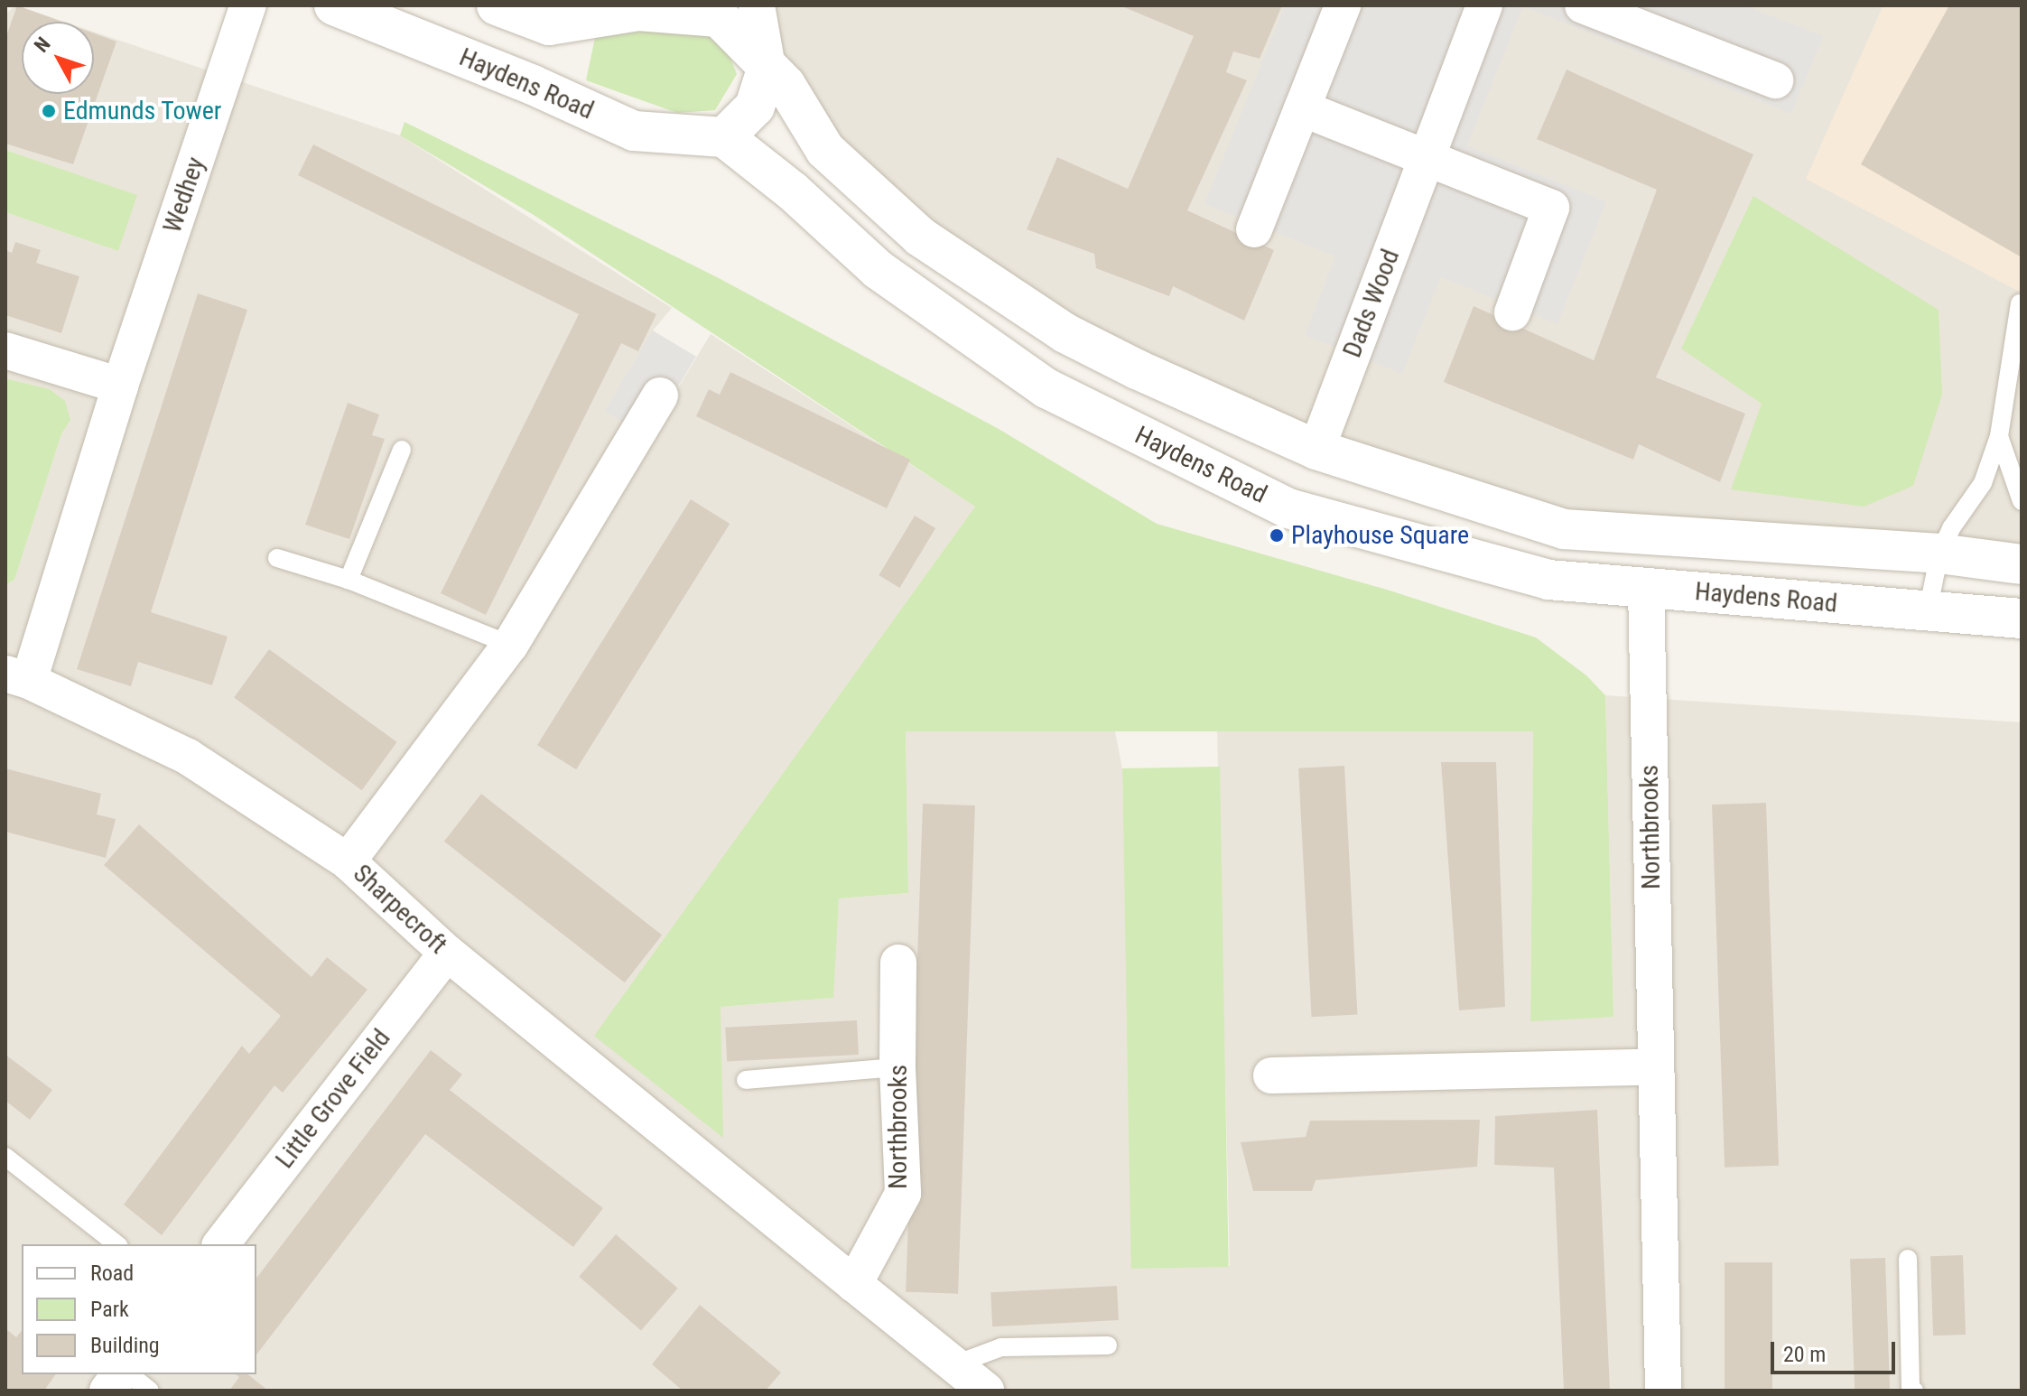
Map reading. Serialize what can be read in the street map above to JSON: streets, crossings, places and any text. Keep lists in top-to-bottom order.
{
  "streets": {
    "street": [
      "Haydens Road",
      "Wedhey",
      "Dads Wood",
      "Northbrooks",
      "Sharpecroft",
      "Little Grove Field"
    ]
  },
  "crossings": [
    ["Haydens Road", "Dads Wood"],
    ["Haydens Road", "Northbrooks"],
    ["Northbrooks", "Sharpecroft"],
    ["Sharpecroft", "Little Grove Field"]
  ],
  "places": ["Edmunds Tower", "Playhouse Square"],
  "legend": ["Road", "Park", "Building"],
  "scale_bar": "20 m",
  "north": "top left"
}
